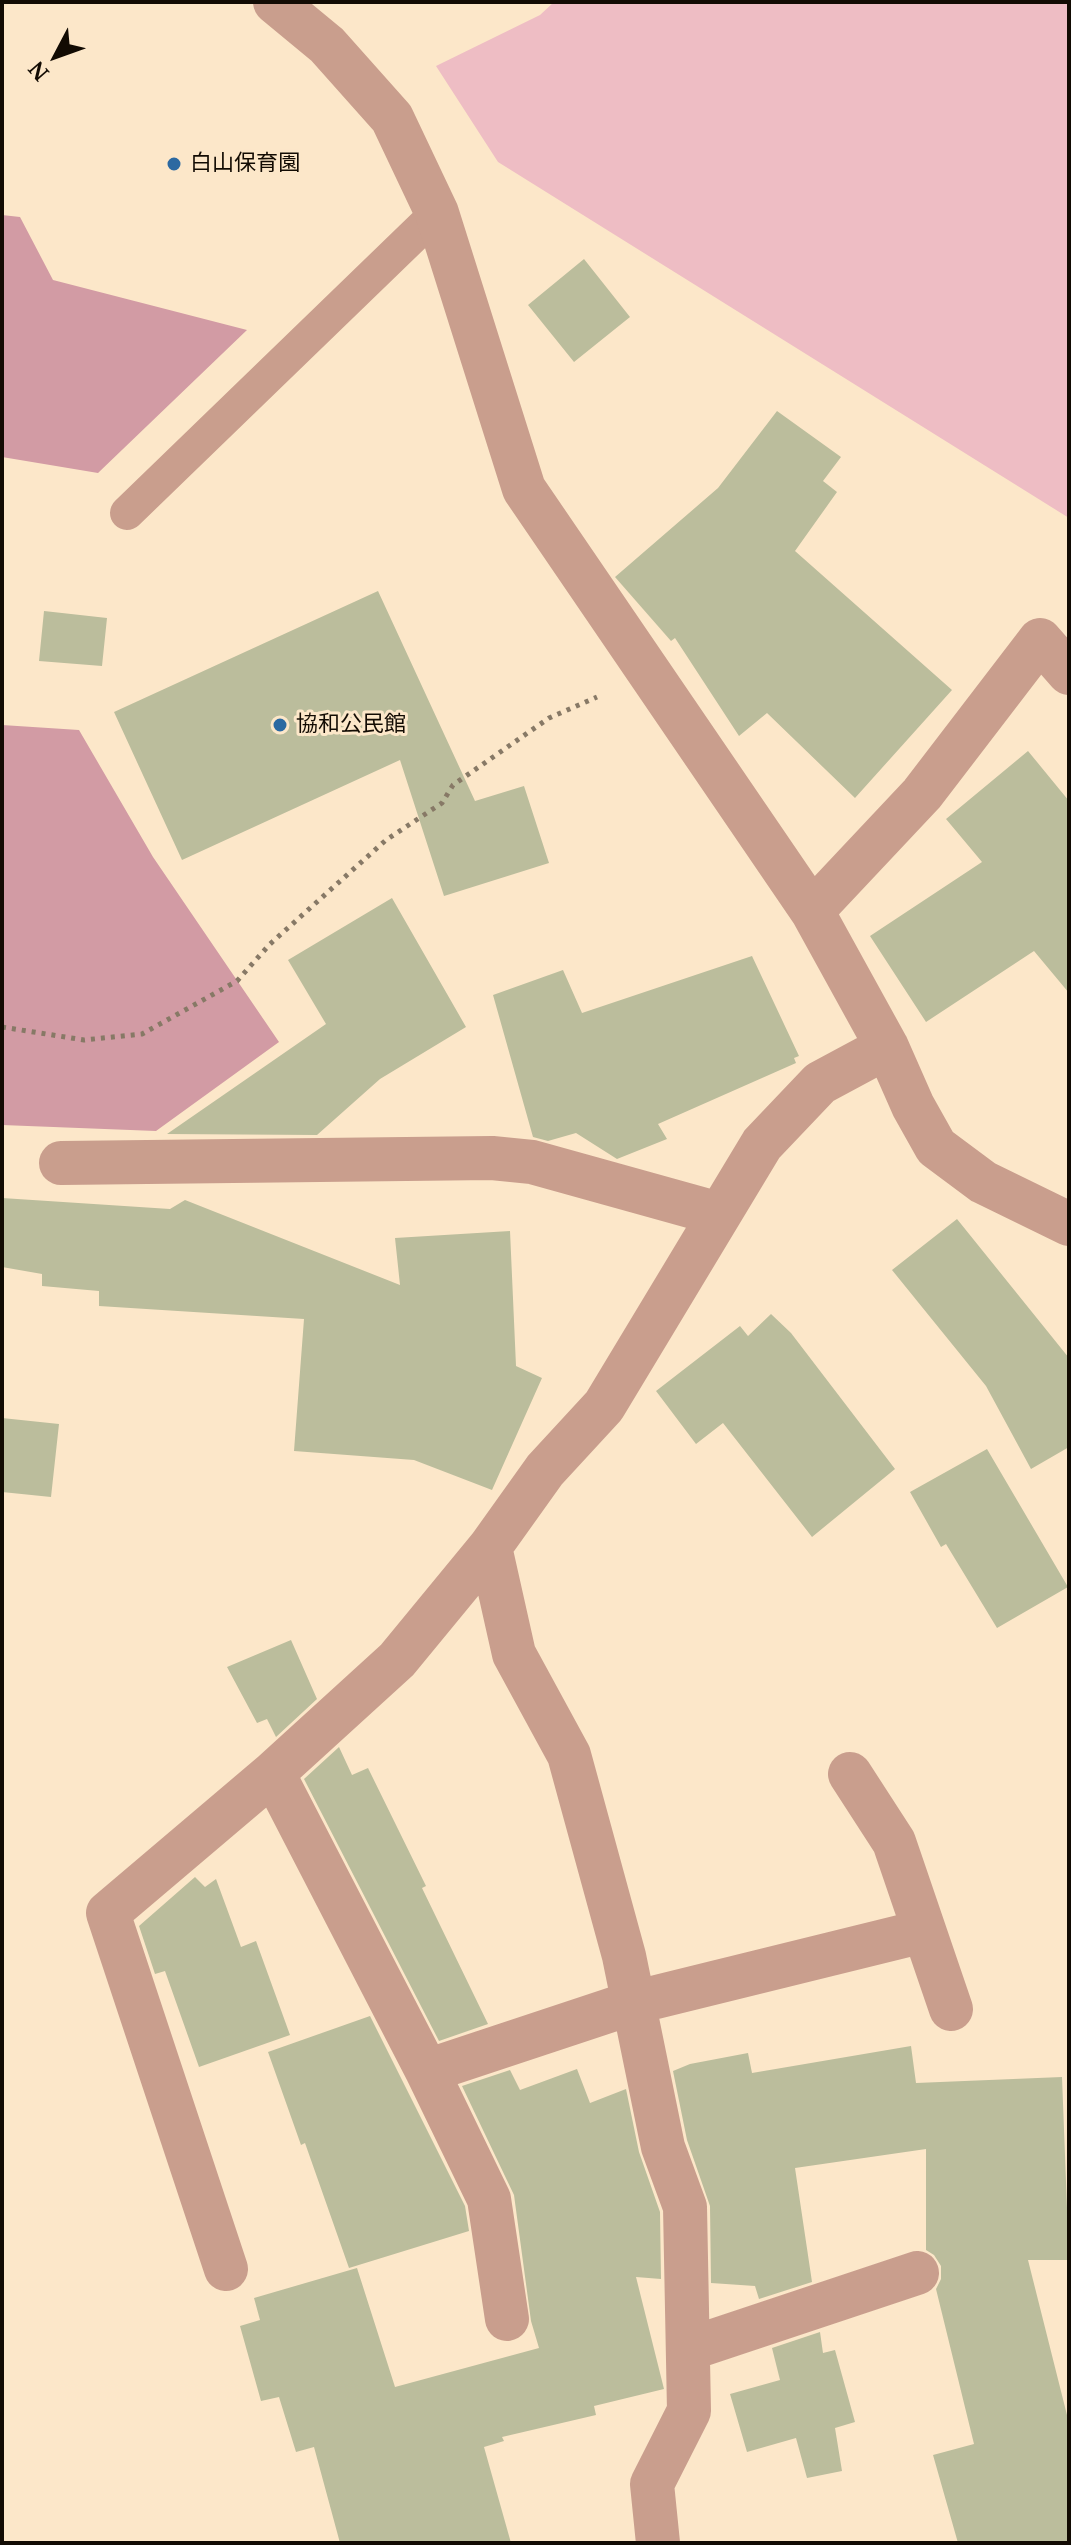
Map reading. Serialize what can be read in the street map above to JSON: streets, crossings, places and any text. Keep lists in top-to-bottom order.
{
  "places": ["白山保育園", "協和公民館"],
  "north": "bottom left"
}
